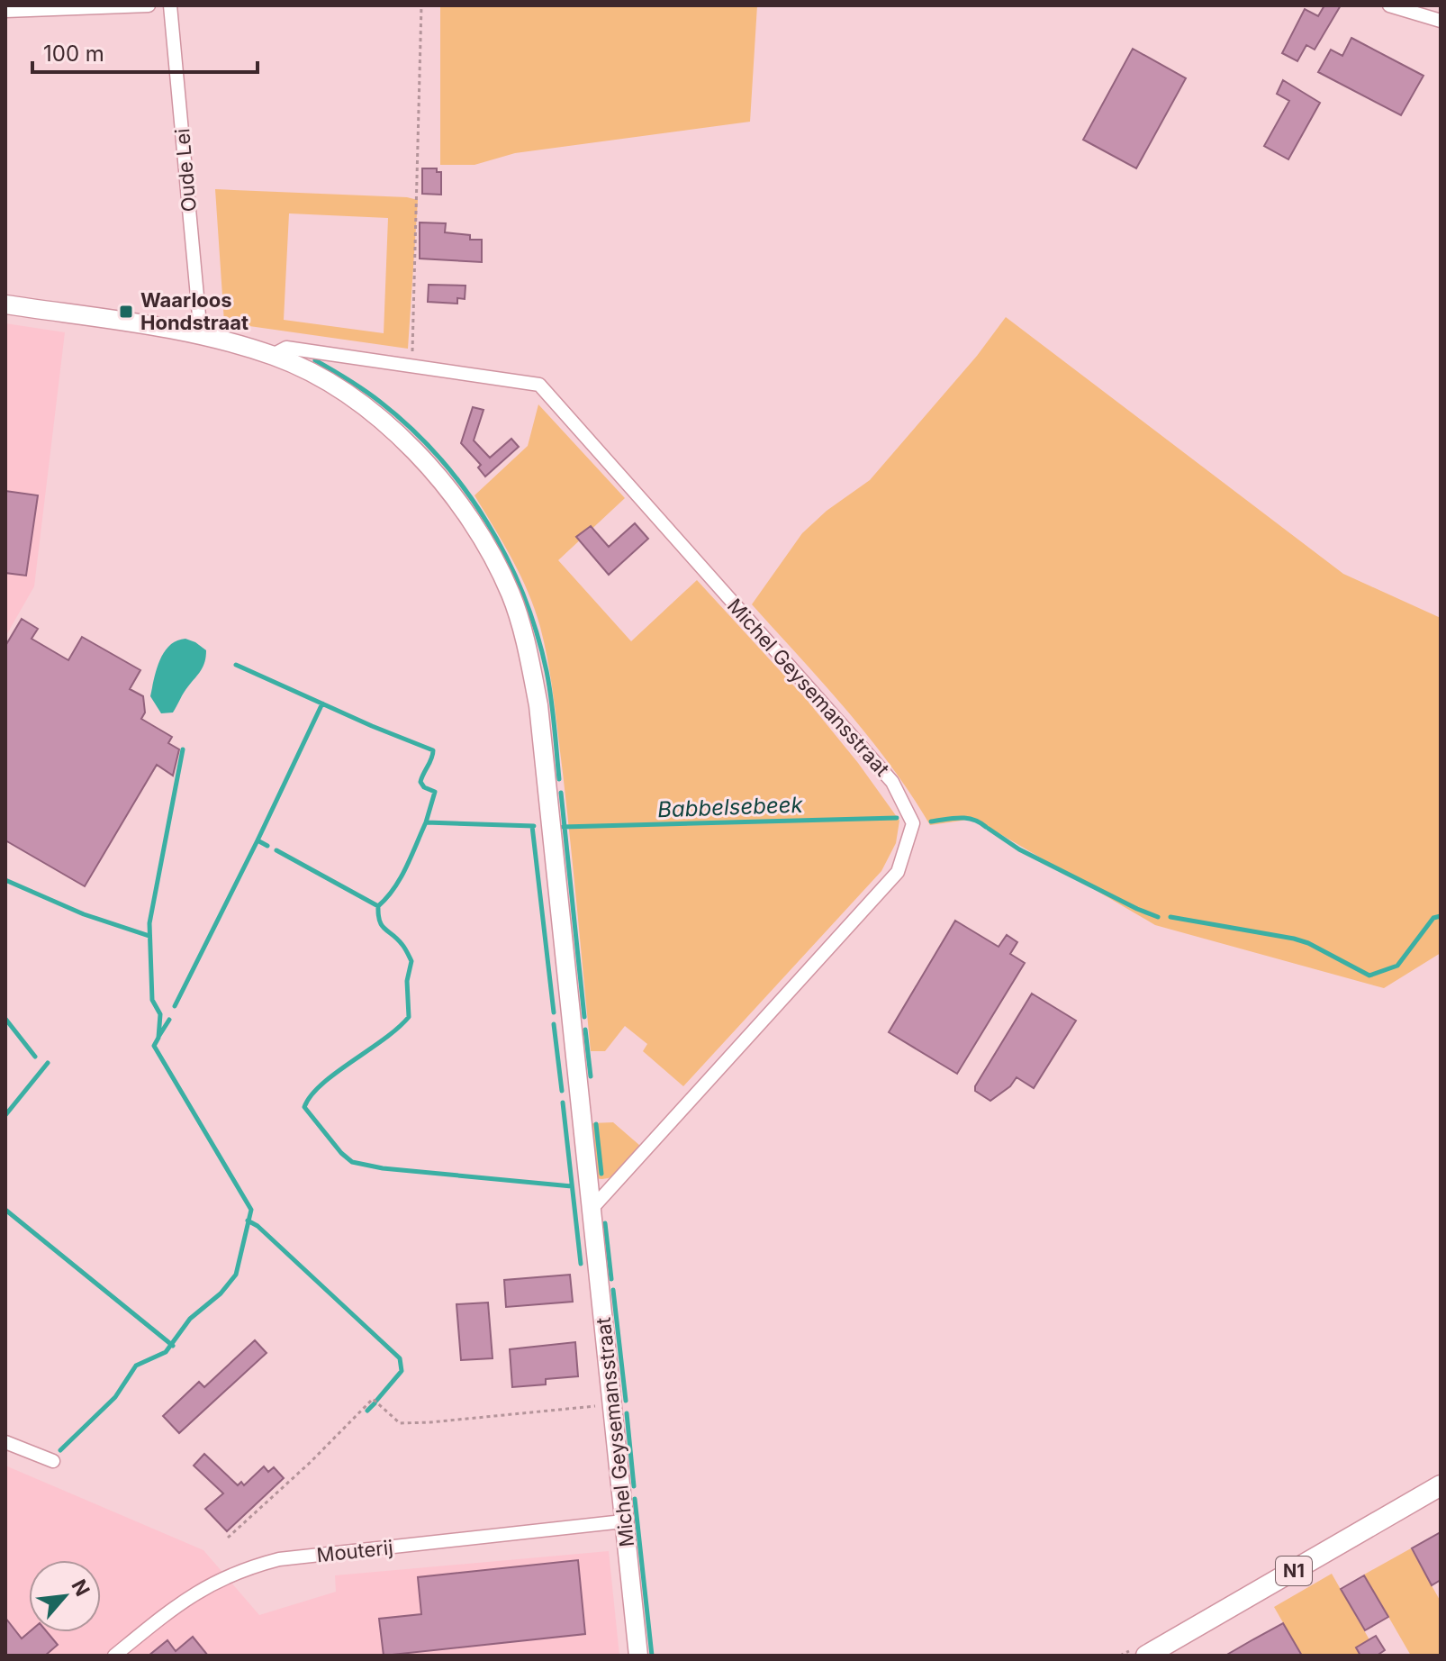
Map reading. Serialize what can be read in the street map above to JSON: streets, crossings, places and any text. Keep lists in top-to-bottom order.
{
  "streets": {
    "main road": ["N1"],
    "street": ["Oude Lei", "Michel Geysemansstraat", "Mouterij"]
  },
  "crossings": [
    ["Oude Lei", "Michel Geysemansstraat"],
    ["Michel Geysemansstraat", "Mouterij"]
  ],
  "water": ["Babbelsebeek"],
  "places": {
    "transit": ["Waarloos Hondstraat"]
  },
  "scale_bar": "100 m",
  "north": "top right"
}
